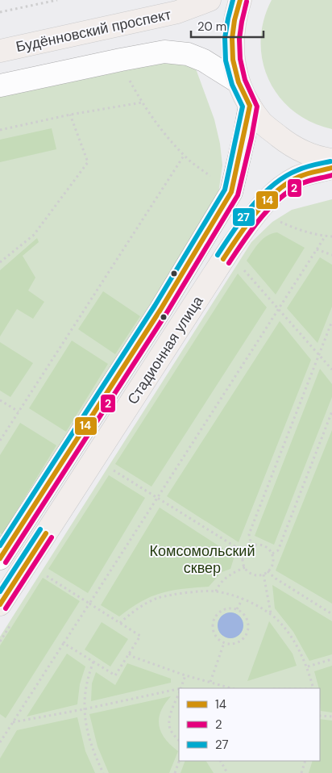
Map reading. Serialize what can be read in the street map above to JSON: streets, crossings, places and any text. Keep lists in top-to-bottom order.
{
  "streets": {
    "main road": ["Будённовский проспект", "Стадионная улица"]
  },
  "parks": ["Комсомольский сквер"],
  "lines": ["transit line 14", "transit line 27", "transit line 2"],
  "legend": ["14", "2", "27"],
  "scale_bar": "20 m"
}
